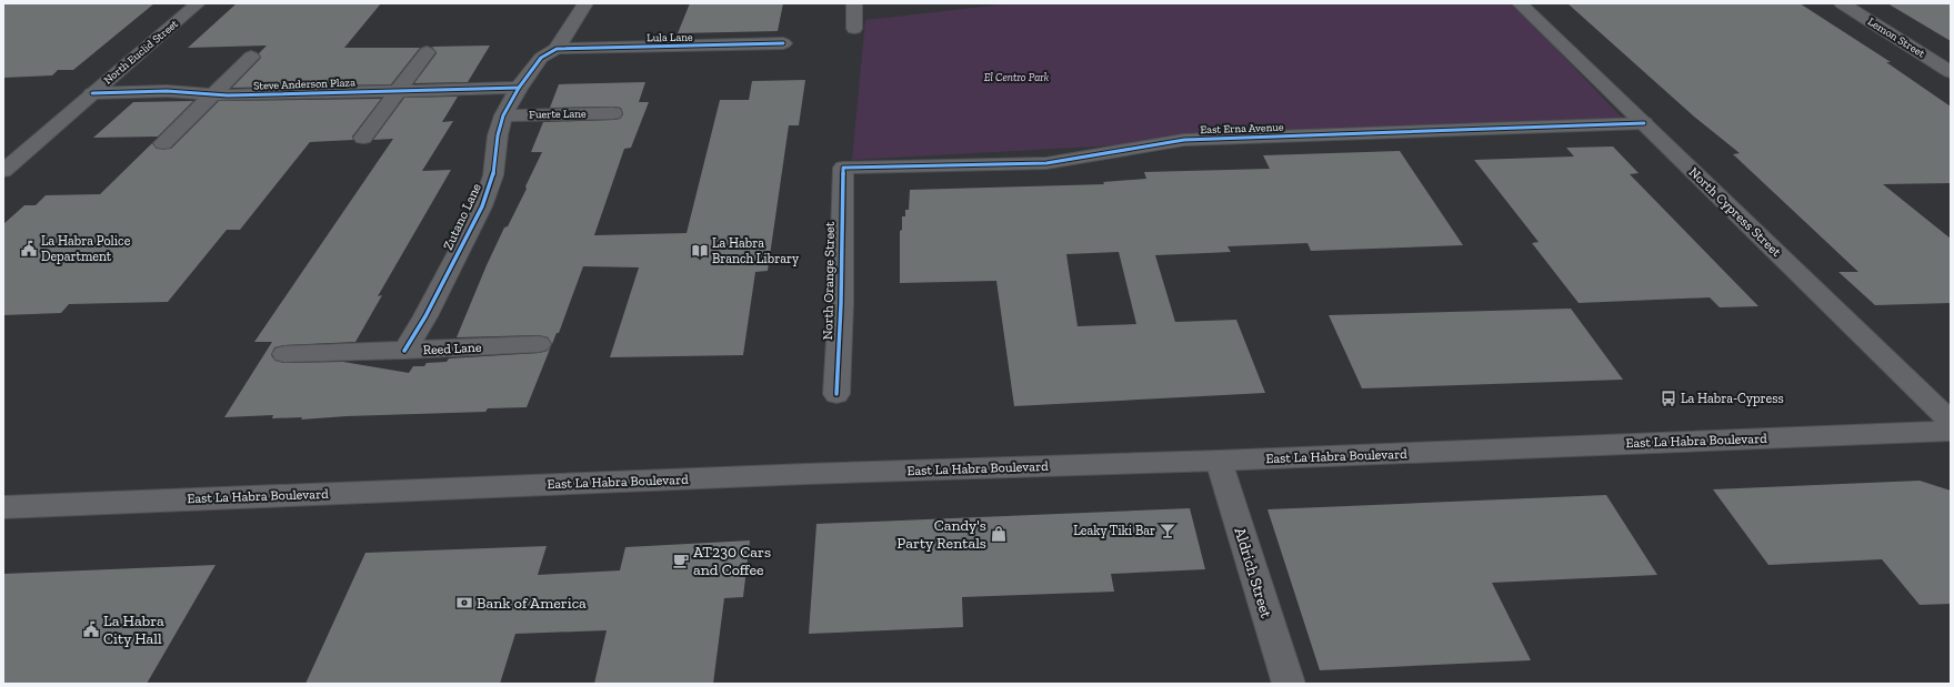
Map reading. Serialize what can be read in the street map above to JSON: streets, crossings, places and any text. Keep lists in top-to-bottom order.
{
  "streets": {
    "street": [
      "Lula Lane",
      "Lemon Street",
      "North Euclid Street",
      "Steve Anderson Plaza",
      "Fuerte Lane",
      "East Erna Avenue",
      "North Cypress Street",
      "Zutano Lane",
      "North Orange Street",
      "Reed Lane",
      "East La Habra Boulevard",
      "Aldrich Street"
    ]
  },
  "crossings": [
    ["Lula Lane", "Zutano Lane"],
    ["North Euclid Street", "Steve Anderson Plaza"],
    ["Steve Anderson Plaza", "Zutano Lane"],
    ["Fuerte Lane", "Zutano Lane"],
    ["East Erna Avenue", "North Cypress Street"],
    ["East Erna Avenue", "North Orange Street"],
    ["Zutano Lane", "Reed Lane"],
    ["East La Habra Boulevard", "Aldrich Street"]
  ],
  "parks": ["El Centro Park"],
  "places": {
    "public building": ["La Habra Police Department", "La Habra City Hall"],
    "library": ["La Habra Branch Library"],
    "bus stop": ["La Habra-Cypress"],
    "bar": ["Leaky Tiki Bar"],
    "shop": ["Candy's Party Rentals"],
    "cafe": ["AT230 Cars and Coffee"],
    "bank": ["Bank of America"]
  }
}
